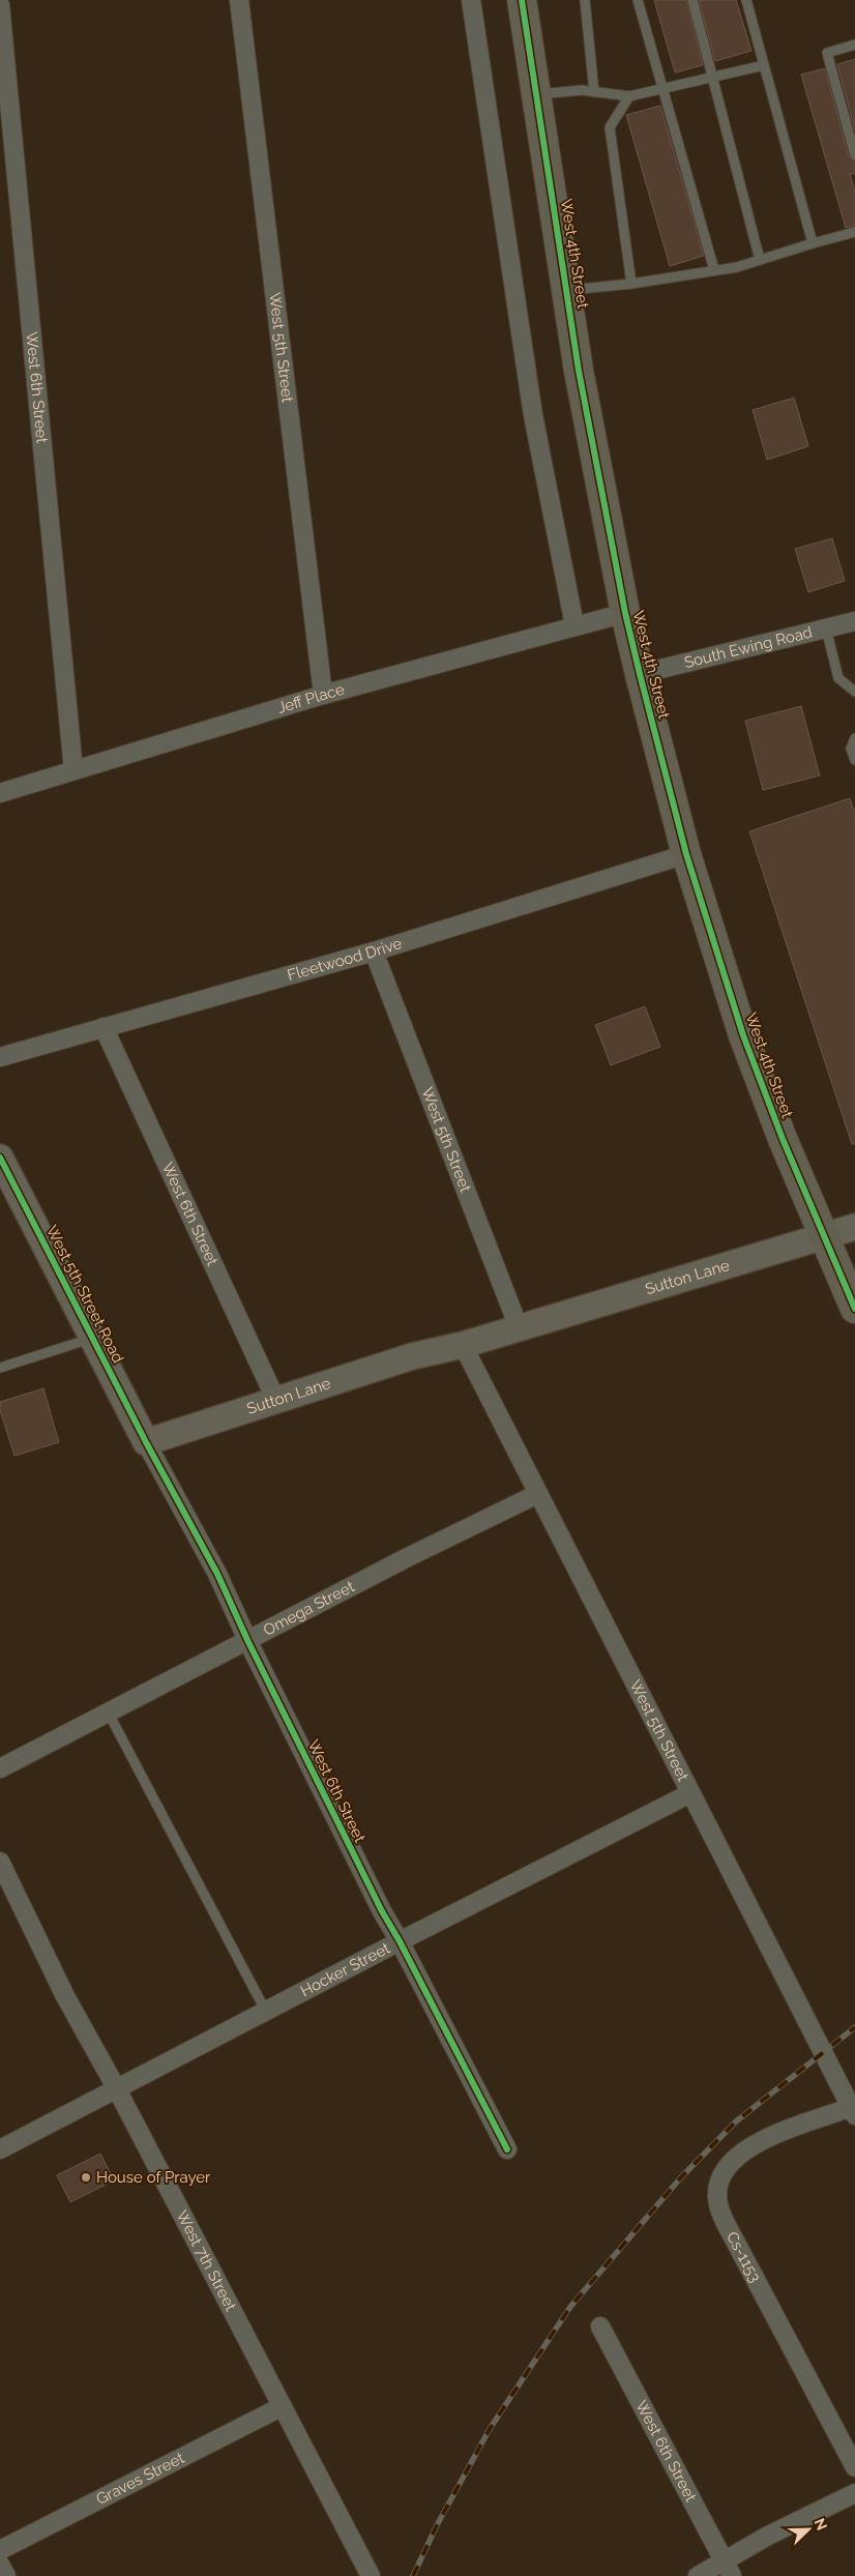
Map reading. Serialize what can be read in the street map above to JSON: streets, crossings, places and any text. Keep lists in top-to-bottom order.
{
  "streets": {
    "main road": ["West 4th Street"],
    "street": [
      "West 5th Street",
      "West 6th Street",
      "South Ewing Road",
      "Jeff Place",
      "Fleetwood Drive",
      "Sutton Lane",
      "West 5th Street Road",
      "Omega Street",
      "Hocker Street",
      "Cs-1153",
      "West 7th Street",
      "Graves Street"
    ]
  },
  "crossings": [
    ["West 4th Street", "South Ewing Road"],
    ["West 4th Street", "Jeff Place"],
    ["West 4th Street", "Fleetwood Drive"],
    ["West 4th Street", "Sutton Lane"],
    ["West 5th Street", "Jeff Place"],
    ["West 5th Street", "Fleetwood Drive"],
    ["West 5th Street", "Sutton Lane"],
    ["West 5th Street", "Omega Street"],
    ["West 5th Street", "Hocker Street"],
    ["West 5th Street", "Cs-1153"],
    ["West 6th Street", "Jeff Place"],
    ["West 6th Street", "Fleetwood Drive"],
    ["West 6th Street", "Sutton Lane"],
    ["West 6th Street", "West 5th Street Road"],
    ["West 6th Street", "Omega Street"],
    ["West 6th Street", "Hocker Street"],
    ["Sutton Lane", "West 5th Street Road"],
    ["Hocker Street", "West 7th Street"],
    ["West 7th Street", "Graves Street"]
  ],
  "places": ["House of Prayer"],
  "north": "top right"
}
